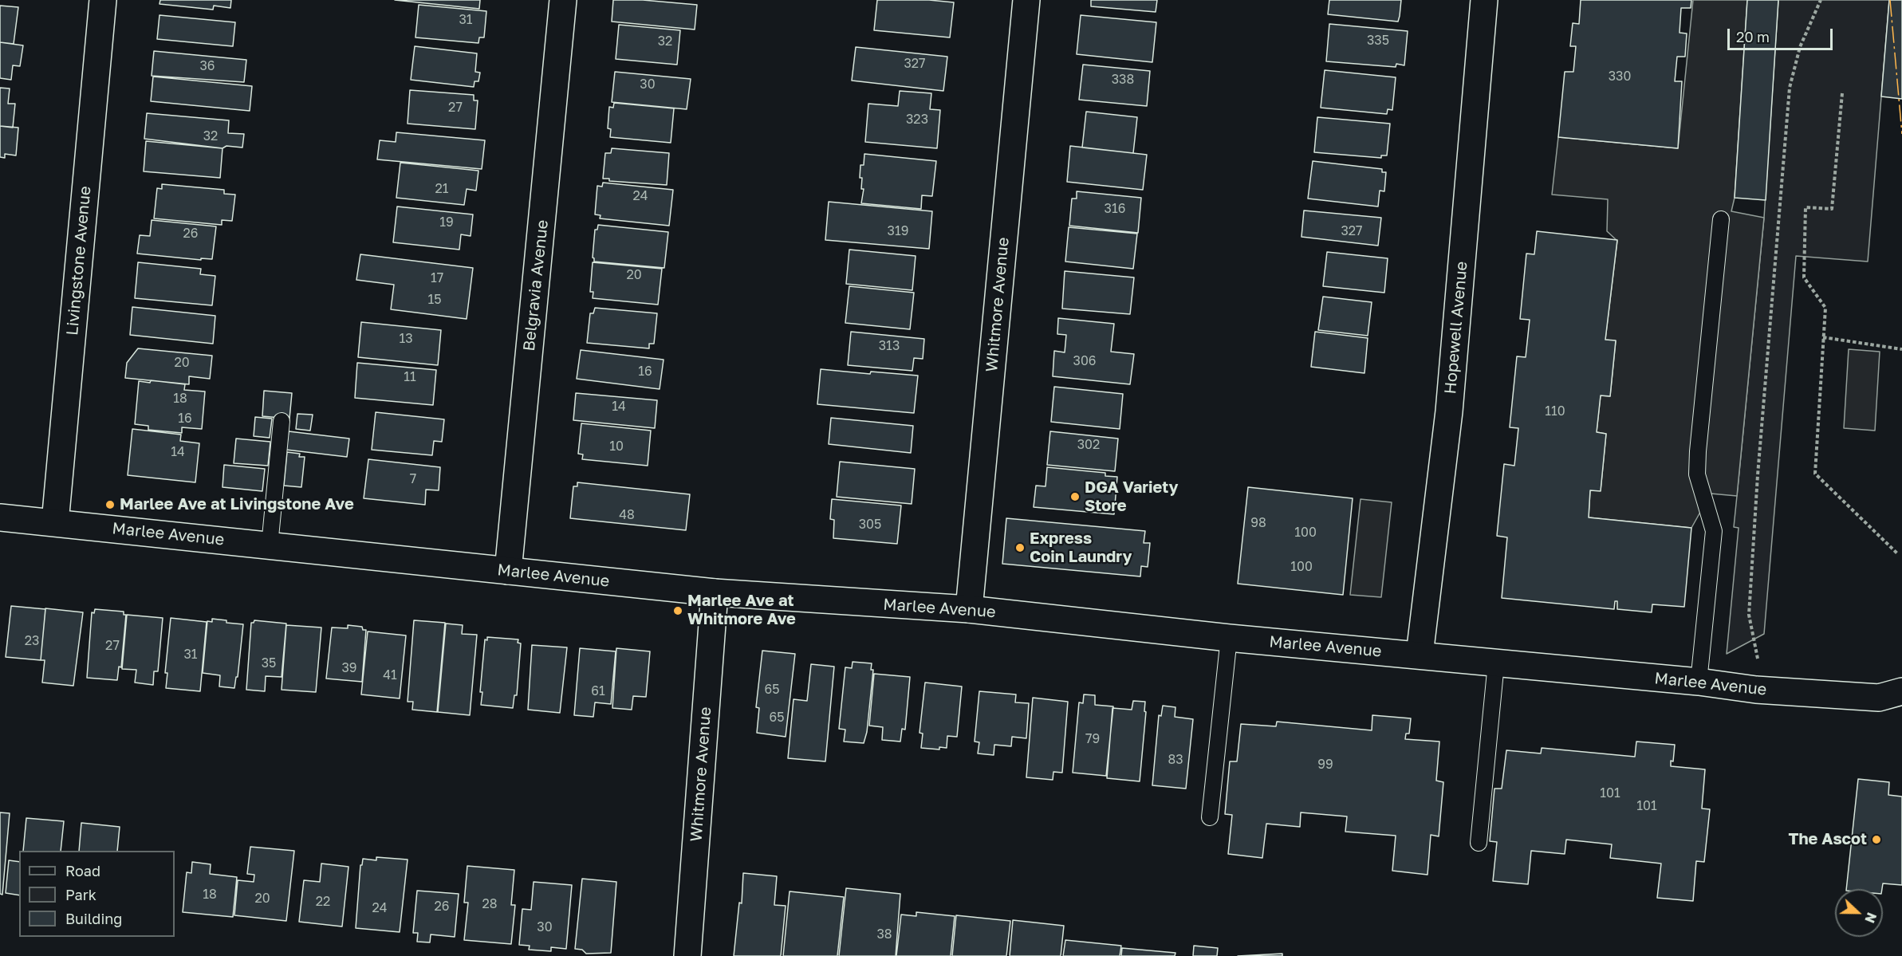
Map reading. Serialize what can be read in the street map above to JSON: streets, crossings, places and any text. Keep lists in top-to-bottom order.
{
  "streets": {
    "street": [
      "Livingstone Avenue",
      "Belgravia Avenue",
      "Whitmore Avenue",
      "Hopewell Avenue",
      "Marlee Avenue"
    ]
  },
  "crossings": [
    ["Livingstone Avenue", "Marlee Avenue"],
    ["Belgravia Avenue", "Marlee Avenue"],
    ["Whitmore Avenue", "Marlee Avenue"],
    ["Hopewell Avenue", "Marlee Avenue"]
  ],
  "places": [
    "DGA Variety Store",
    "Marlee Ave at Livingstone Ave",
    "Express Coin Laundry",
    "Marlee Ave at Whitmore Ave",
    "The Ascot"
  ],
  "house_numbers": [
    "31",
    "335",
    "32",
    "327",
    "36",
    "330",
    "338",
    "30",
    "27",
    "323",
    "32",
    "21",
    "24",
    "316",
    "19",
    "319",
    "327",
    "26",
    "20",
    "17",
    "15",
    "13",
    "313",
    "306",
    "20",
    "16",
    "11",
    "18",
    "14",
    "110",
    "16",
    "302",
    "10",
    "14",
    "7",
    "48",
    "98",
    "305",
    "100",
    "100",
    "23",
    "27",
    "31",
    "35",
    "39",
    "41",
    "65",
    "61",
    "65",
    "79",
    "83",
    "99",
    "101",
    "101",
    "18",
    "20",
    "22",
    "28",
    "26",
    "24",
    "30",
    "38"
  ],
  "legend": ["Road", "Park", "Building"],
  "scale_bar": "20 m",
  "north": "right"
}
